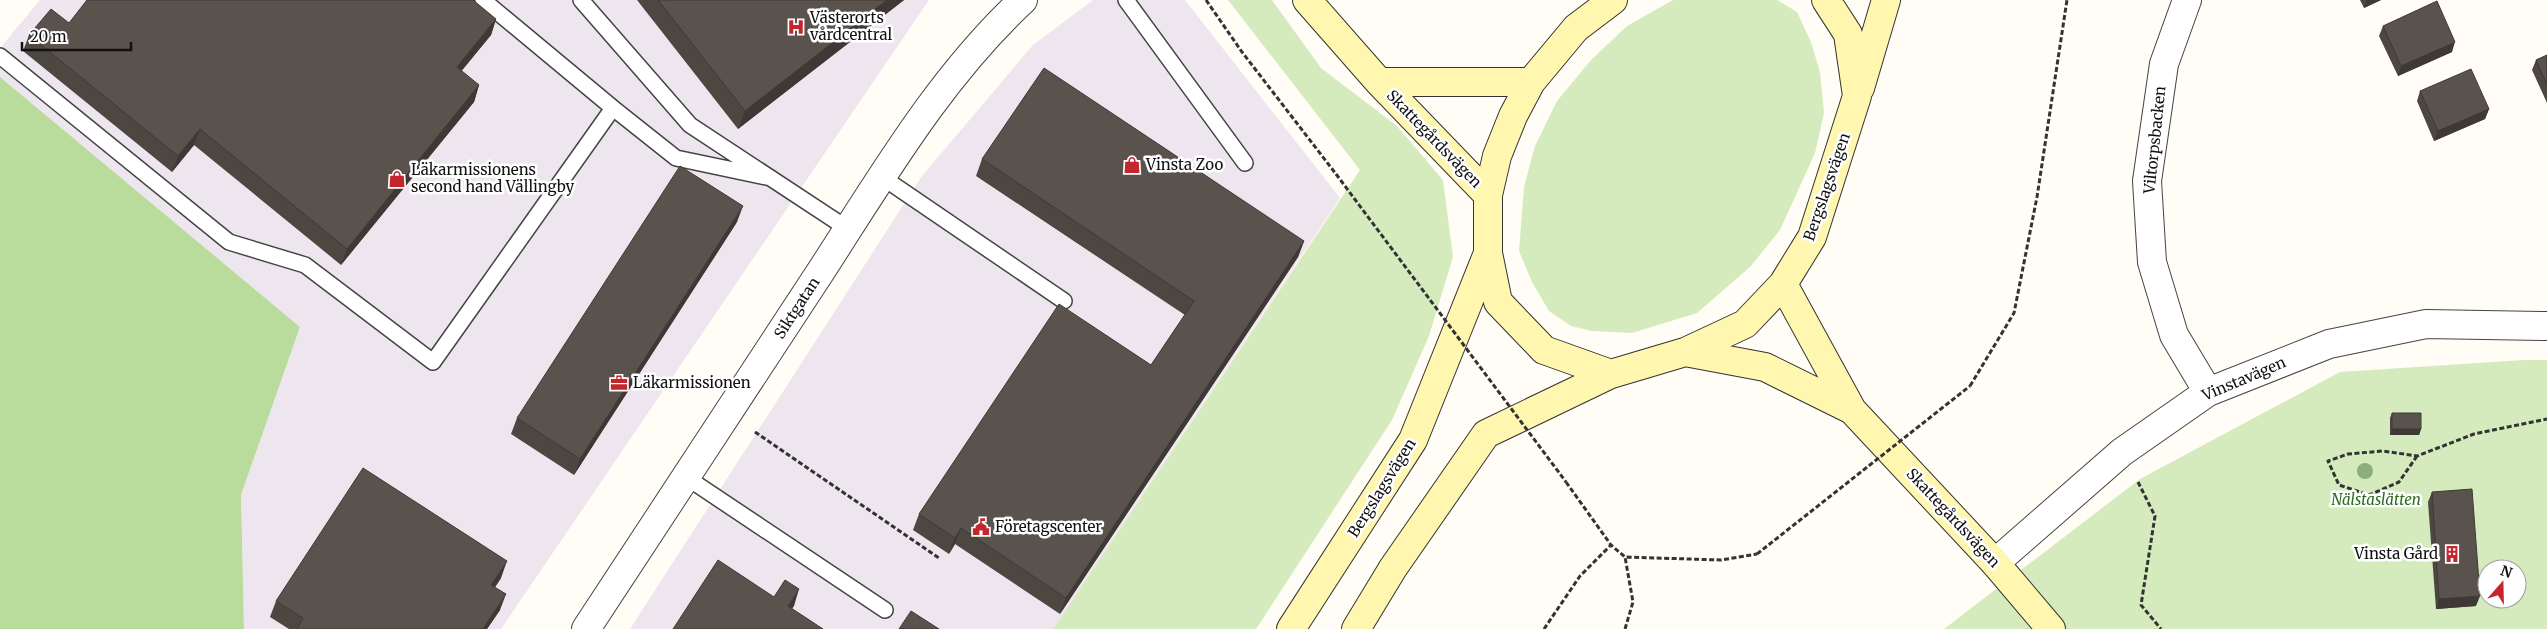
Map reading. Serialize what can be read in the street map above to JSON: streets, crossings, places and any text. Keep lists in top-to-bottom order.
{
  "streets": {
    "main road": ["Skattegårdsvägen", "Bergslagsvägen"],
    "street": ["Viltorpsbacken", "Siktgatan", "Vinstavägen"]
  },
  "crossings": [
    ["Skattegårdsvägen", "Bergslagsvägen"],
    ["Skattegårdsvägen", "Vinstavägen"],
    ["Viltorpsbacken", "Vinstavägen"]
  ],
  "parks": ["Nälstaslätten"],
  "places": {
    "hospital": ["Västerorts vårdcentral"],
    "shop": ["Vinsta Zoo", "Läkarmissionens second hand Vällingby"],
    "office": ["Läkarmissionen"],
    "public building": ["Företagscenter"],
    "building": ["Vinsta Gård"]
  },
  "scale_bar": "20 m",
  "north": "top"
}
